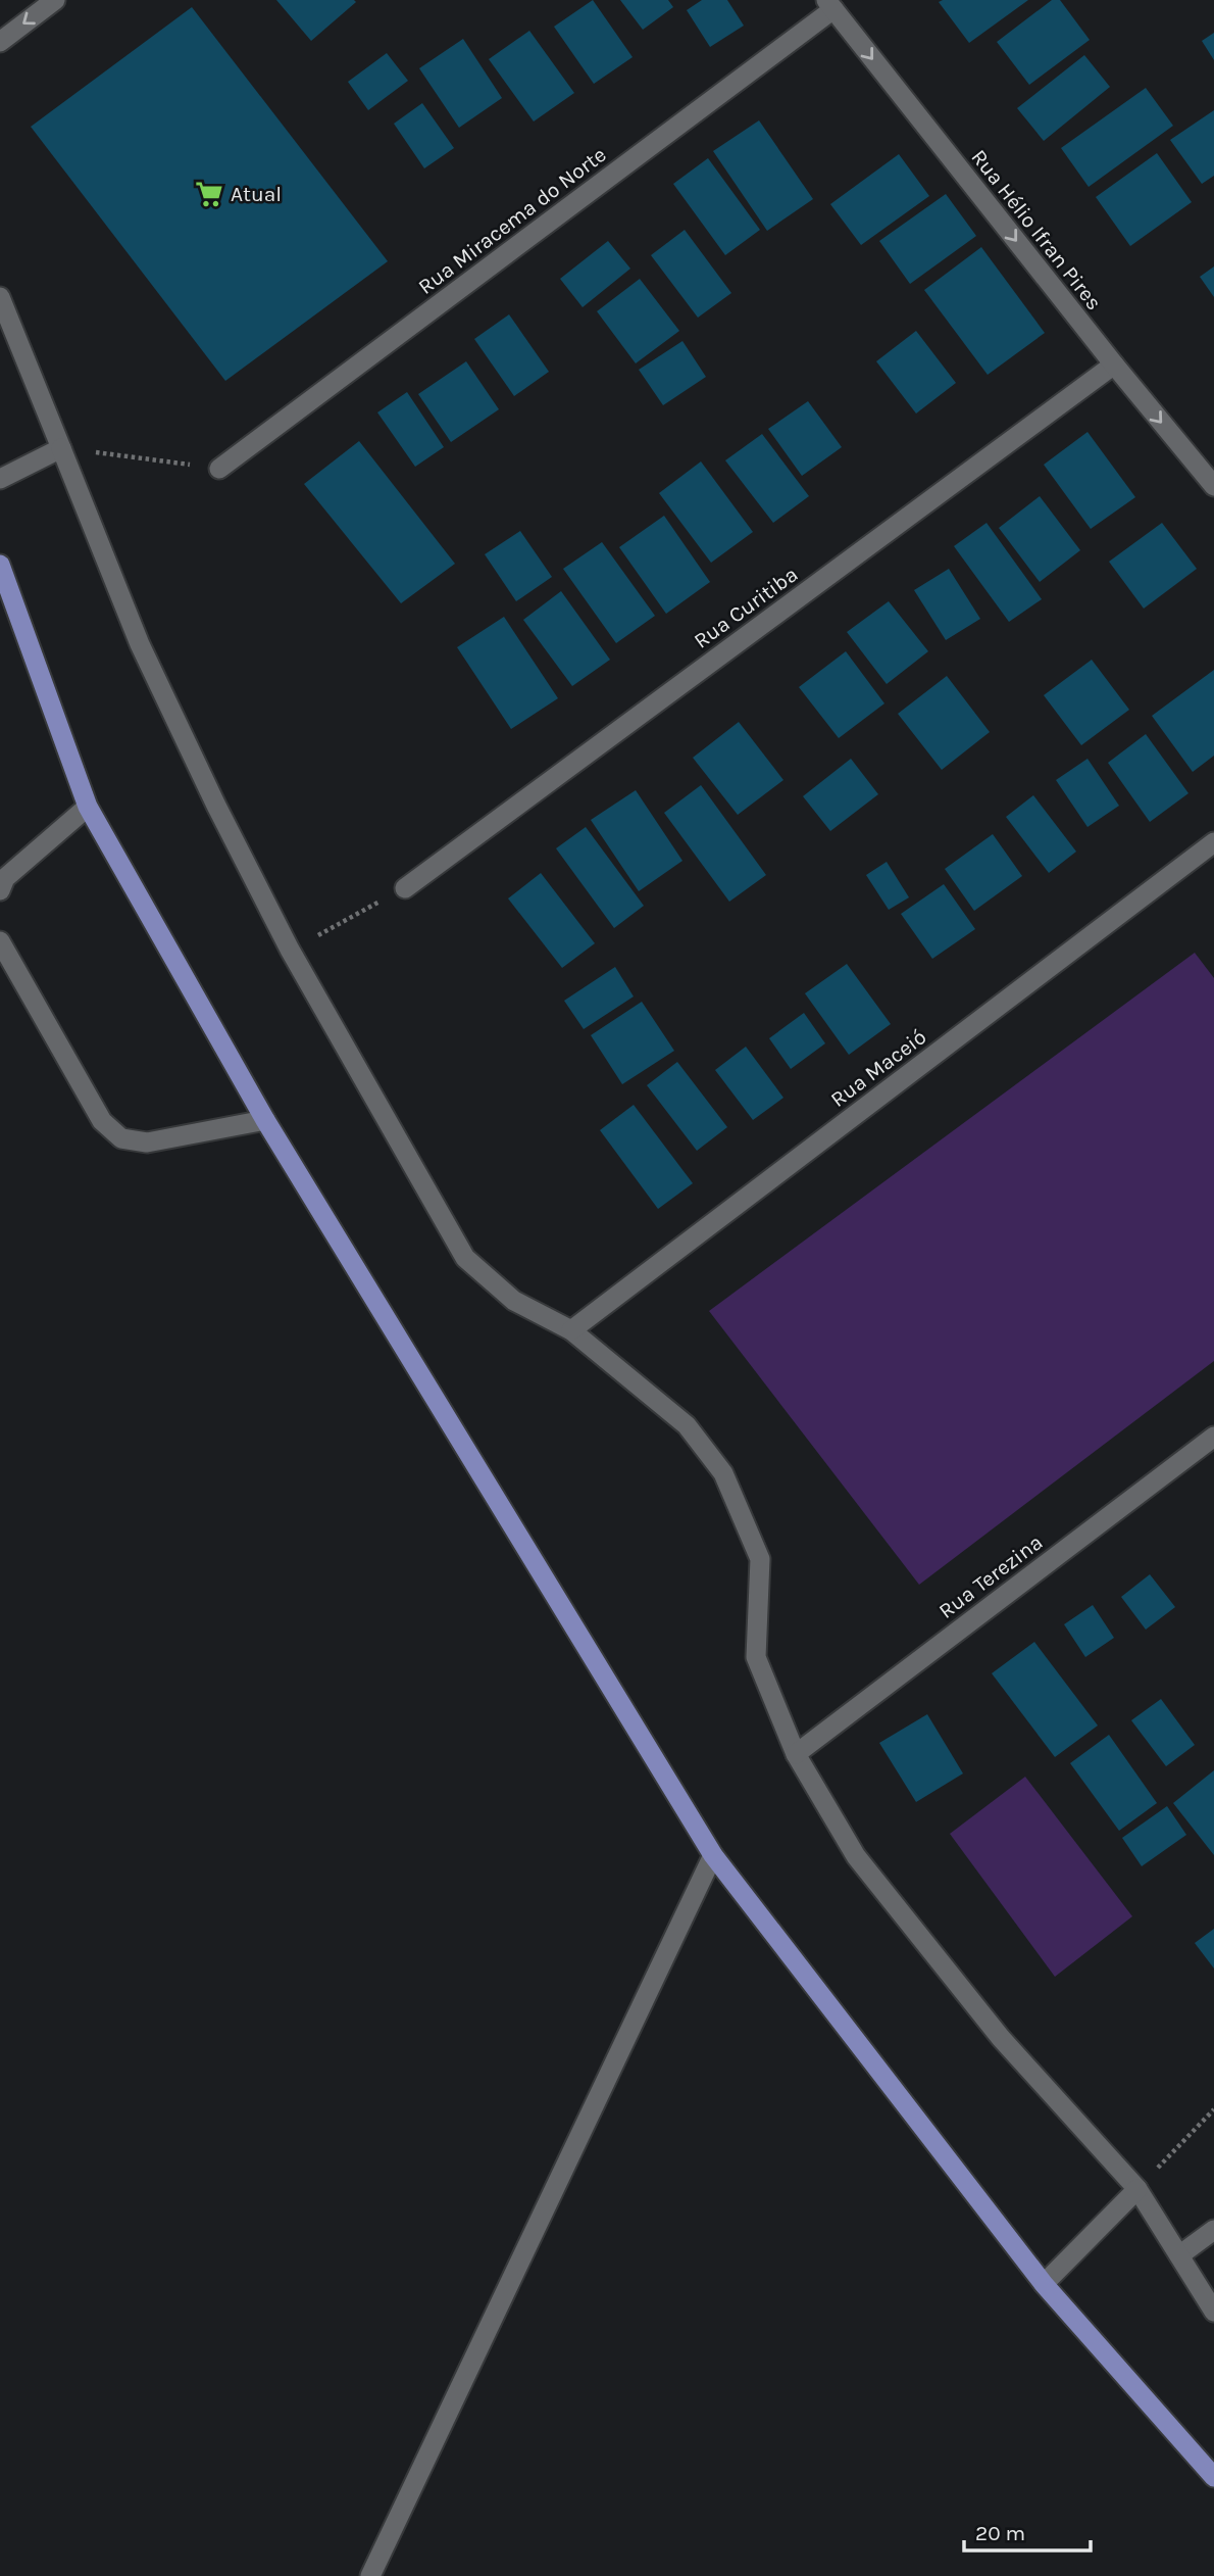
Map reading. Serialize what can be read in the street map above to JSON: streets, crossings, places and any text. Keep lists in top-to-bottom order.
{
  "streets": {
    "street": [
      "Rua Miracema do Norte",
      "Rua Hélio Ifran Pires",
      "Rua Curitiba",
      "Rua Maceió",
      "Rua Terezina"
    ]
  },
  "crossings": [
    ["Rua Miracema do Norte", "Rua Hélio Ifran Pires"],
    ["Rua Hélio Ifran Pires", "Rua Curitiba"]
  ],
  "one_way": ["Rua Hélio Ifran Pires"],
  "places": {
    "supermarket": ["Atual"]
  },
  "scale_bar": "20 m"
}
